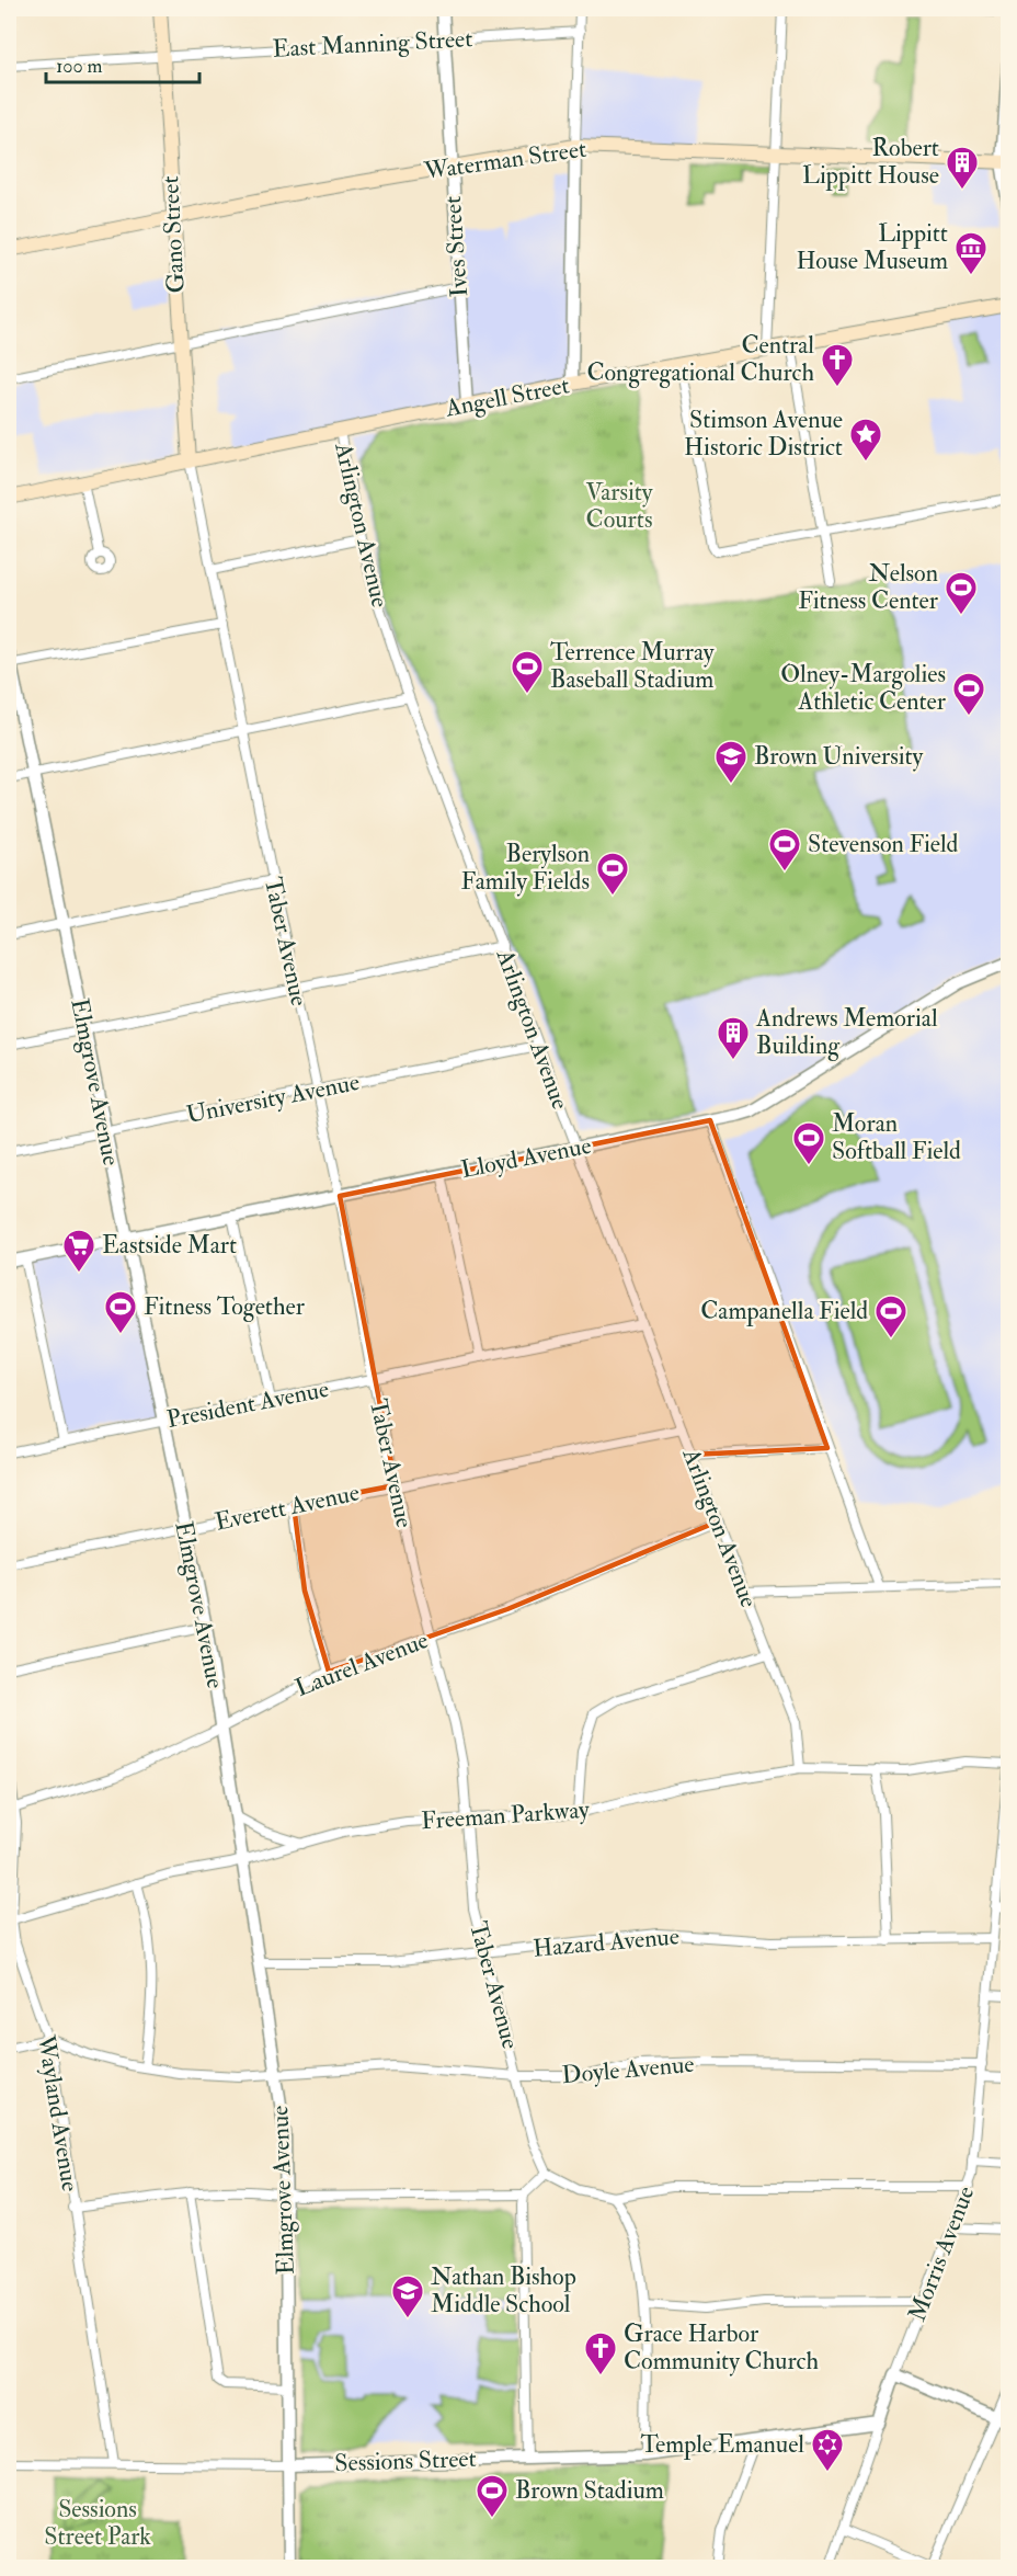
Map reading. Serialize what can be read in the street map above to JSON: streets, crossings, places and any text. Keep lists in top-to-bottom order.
{
  "streets": {
    "main road": ["Waterman Street", "Gano Street", "Angell Street"],
    "street": [
      "East Manning Street",
      "Ives Street",
      "Arlington Avenue",
      "Taber Avenue",
      "Elmgrove Avenue",
      "University Avenue",
      "Lloyd Avenue",
      "President Avenue",
      "Everett Avenue",
      "Laurel Avenue",
      "Freeman Parkway",
      "Hazard Avenue",
      "Doyle Avenue",
      "Wayland Avenue",
      "Morris Avenue",
      "Sessions Street"
    ]
  },
  "crossings": [
    ["East Manning Street", "Gano Street"],
    ["East Manning Street", "Ives Street"],
    ["Waterman Street", "Gano Street"],
    ["Waterman Street", "Ives Street"],
    ["Gano Street", "Angell Street"],
    ["Gano Street", "Taber Avenue"],
    ["Ives Street", "Angell Street"],
    ["Angell Street", "Arlington Avenue"],
    ["Angell Street", "Taber Avenue"],
    ["Arlington Avenue", "University Avenue"],
    ["Arlington Avenue", "Lloyd Avenue"],
    ["Arlington Avenue", "President Avenue"],
    ["Arlington Avenue", "Everett Avenue"],
    ["Arlington Avenue", "Laurel Avenue"],
    ["Arlington Avenue", "Freeman Parkway"],
    ["Taber Avenue", "University Avenue"],
    ["Taber Avenue", "Lloyd Avenue"],
    ["Taber Avenue", "President Avenue"],
    ["Taber Avenue", "Everett Avenue"],
    ["Taber Avenue", "Laurel Avenue"],
    ["Taber Avenue", "Freeman Parkway"],
    ["Taber Avenue", "Hazard Avenue"],
    ["Taber Avenue", "Doyle Avenue"],
    ["Elmgrove Avenue", "University Avenue"],
    ["Elmgrove Avenue", "Lloyd Avenue"],
    ["Elmgrove Avenue", "President Avenue"],
    ["Elmgrove Avenue", "Everett Avenue"],
    ["Elmgrove Avenue", "Laurel Avenue"],
    ["Elmgrove Avenue", "Freeman Parkway"],
    ["Elmgrove Avenue", "Hazard Avenue"],
    ["Elmgrove Avenue", "Doyle Avenue"],
    ["Elmgrove Avenue", "Sessions Street"],
    ["Laurel Avenue", "Wayland Avenue"],
    ["Freeman Parkway", "Wayland Avenue"],
    ["Hazard Avenue", "Morris Avenue"],
    ["Doyle Avenue", "Wayland Avenue"],
    ["Doyle Avenue", "Morris Avenue"],
    ["Wayland Avenue", "Sessions Street"],
    ["Morris Avenue", "Sessions Street"]
  ],
  "parks": ["Varsity Courts", "Sessions Street Park"],
  "places": {
    "building": ["Robert Lippitt House", "Andrews Memorial Building"],
    "museum": ["Lippitt House Museum"],
    "church": ["Central Congregational Church", "Grace Harbor Community Church"],
    "place": ["Stimson Avenue Historic District"],
    "sports": [
      "Nelson Fitness Center",
      "Terrence Murray Baseball Stadium",
      "Olney-Margolies Athletic Center",
      "Stevenson Field",
      "Berylson Family Fields",
      "Moran Softball Field",
      "Fitness Together",
      "Campanella Field",
      "Brown Stadium"
    ],
    "school or university": ["Brown University", "Nathan Bishop Middle School"],
    "supermarket": ["Eastside Mart"],
    "synagogue": ["Temple Emanuel"]
  },
  "scale_bar": "100 m"
}
